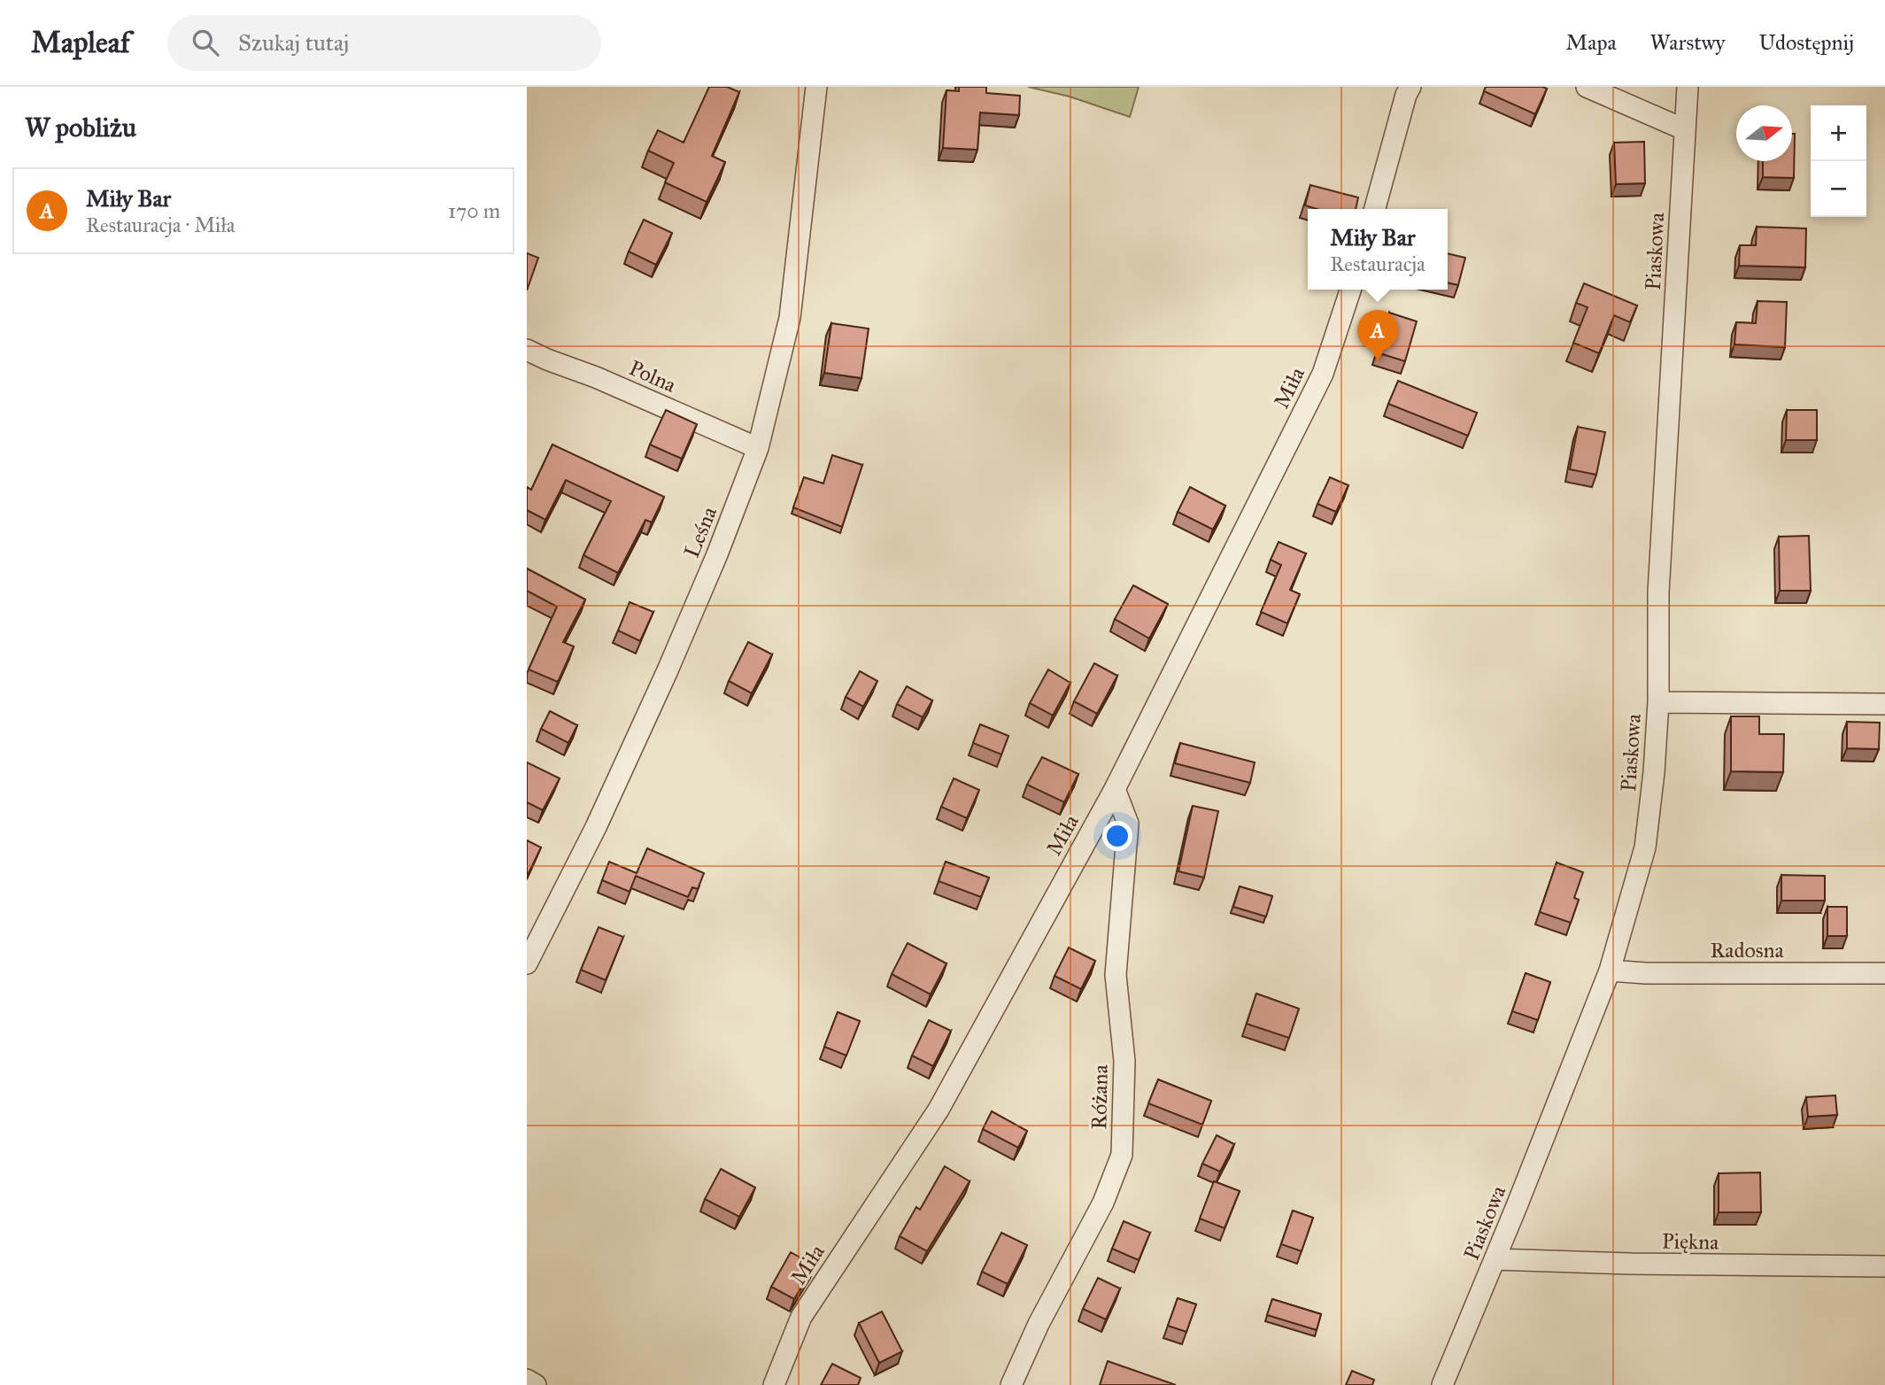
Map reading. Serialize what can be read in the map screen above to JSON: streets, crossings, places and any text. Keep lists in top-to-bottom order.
{
  "streets": {
    "street": [
      "Piaskowa",
      "Polna",
      "Miła",
      "Leśna",
      "Radosna",
      "Różana",
      "Piękna"
    ]
  },
  "crossings": [
    ["Piaskowa", "Radosna"],
    ["Piaskowa", "Piękna"],
    ["Polna", "Leśna"],
    ["Miła", "Różana"]
  ],
  "north": "right",
  "page": {
    "header": "Mapleaf",
    "search": "Szukaj tutaj",
    "nav": ["Mapa", "Warstwy", "Udostępnij"],
    "heading": "W pobliżu",
    "map_buttons": ["+", "−"],
    "list": [
      {
        "mark": "A",
        "name": "Miły Bar",
        "note": "Restauracja · Miła",
        "value": "170 m"
      }
    ],
    "popup": ["Miły Bar", "Restauracja"],
    "pins": "A"
  }
}
